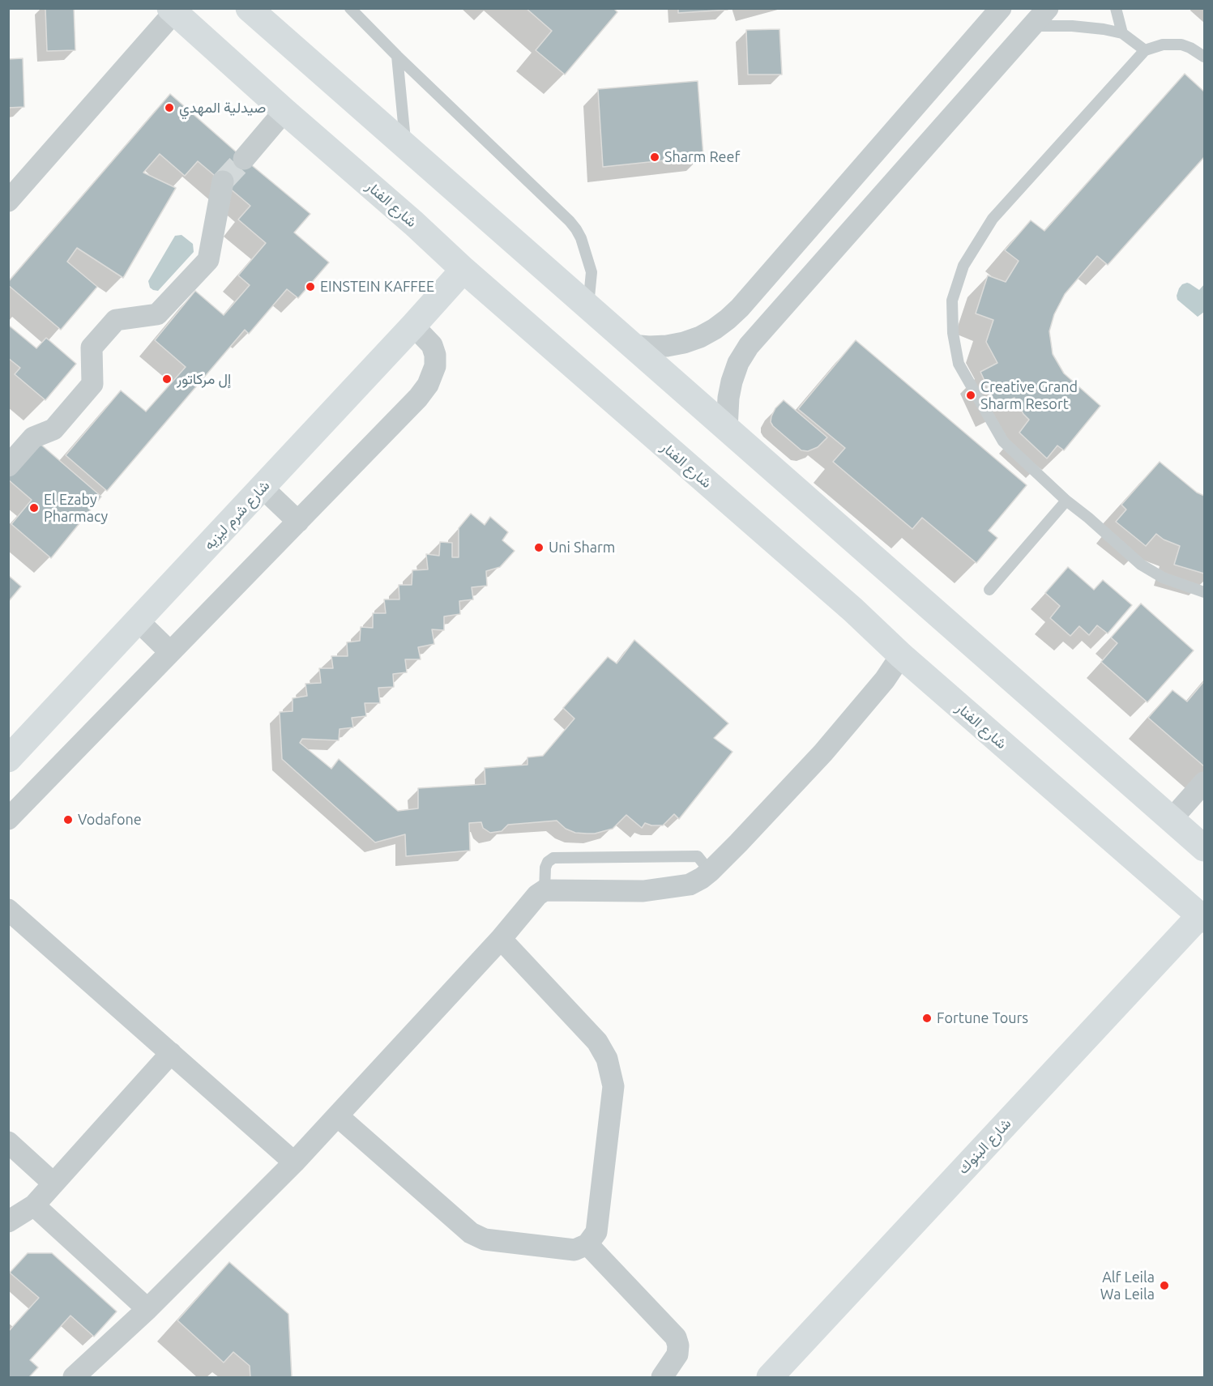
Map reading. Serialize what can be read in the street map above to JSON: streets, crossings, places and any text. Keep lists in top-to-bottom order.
{
  "streets": {
    "main road": ["شارع الفنار", "شارع شرم ليزيه", "شارع البنوك"]
  },
  "crossings": [
    ["شارع الفنار", "شارع شرم ليزيه"],
    ["شارع الفنار", "شارع البنوك"]
  ],
  "places": [
    "صيدلية المهدي",
    "Sharm Reef",
    "EINSTEIN KAFFEE",
    "إل مركاتور",
    "Creative Grand Sharm Resort",
    "El Ezaby Pharmacy",
    "Uni Sharm",
    "Vodafone",
    "Fortune Tours",
    "Alf Leila Wa Leila"
  ]
}
